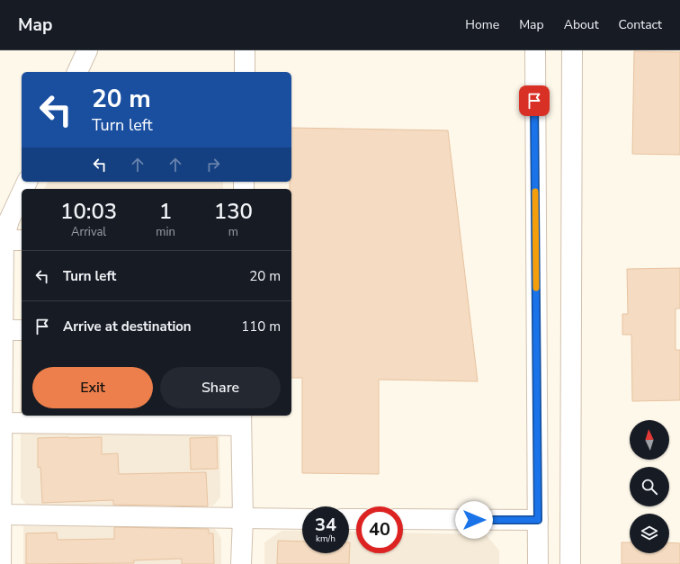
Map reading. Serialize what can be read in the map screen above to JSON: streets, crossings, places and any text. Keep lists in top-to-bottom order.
{
  "north": "top",
  "page": {
    "header": "Map",
    "nav": [
      "Home",
      "Map",
      "About",
      "Contact"
    ],
    "turn": ["20 m", "Turn left"],
    "eta": [
      "10:03",
      "Arrival",
      "1",
      "min",
      "130",
      "m"
    ],
    "list": [
      {
        "name": "Turn left",
        "value": "20 m"
      },
      {
        "name": "Arrive at destination",
        "value": "110 m"
      }
    ],
    "buttons": ["Exit", "Share"],
    "speed": "34 km/h",
    "limit": "40"
  }
}
